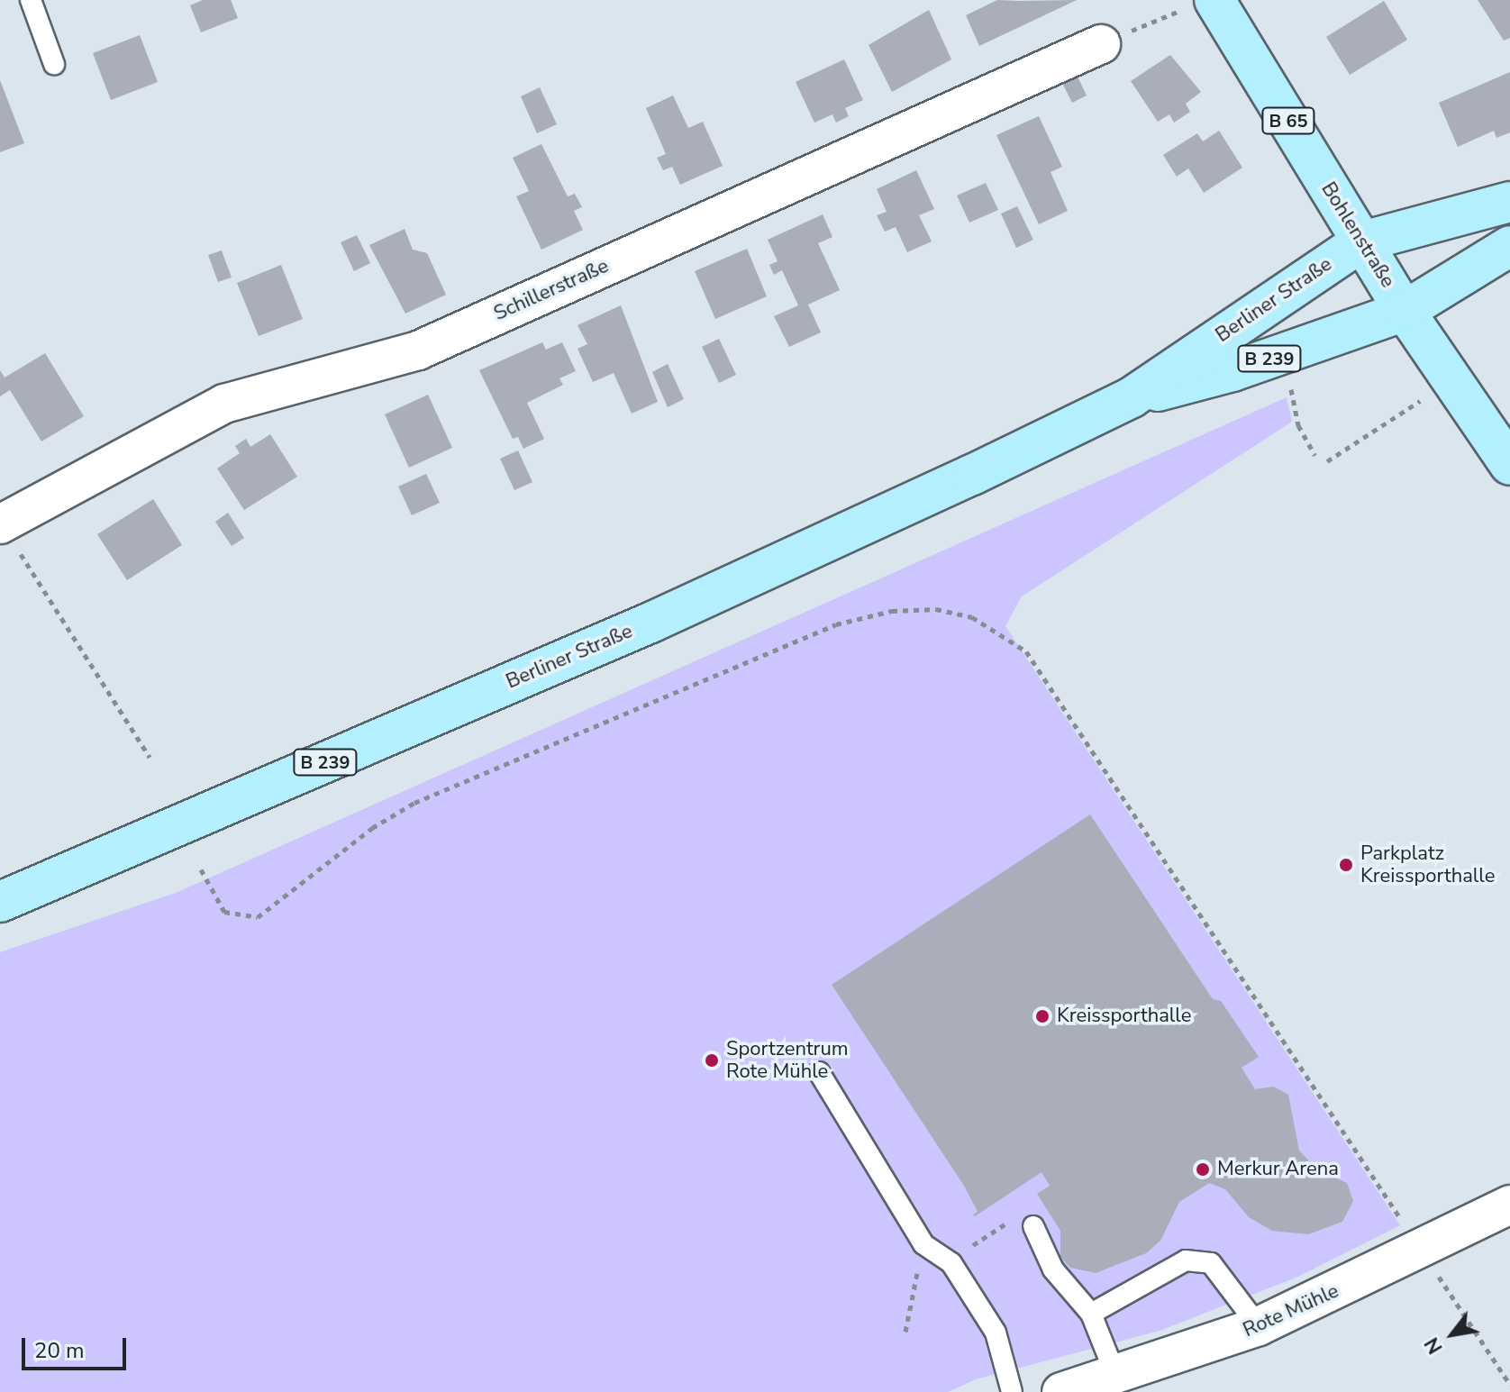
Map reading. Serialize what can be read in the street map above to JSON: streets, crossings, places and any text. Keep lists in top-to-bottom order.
{
  "streets": {
    "main road": [
      "B 65",
      "Bohlenstraße",
      "Berliner Straße",
      "B 239"
    ],
    "street": ["Schillerstraße", "Rote Mühle"]
  },
  "crossings": [
    ["Bohlenstraße", "Berliner Straße"]
  ],
  "places": [
    "Parkplatz Kreissporthalle",
    "Kreissporthalle",
    "Sportzentrum Rote Mühle",
    "Merkur Arena"
  ],
  "scale_bar": "20 m",
  "north": "bottom left"
}
